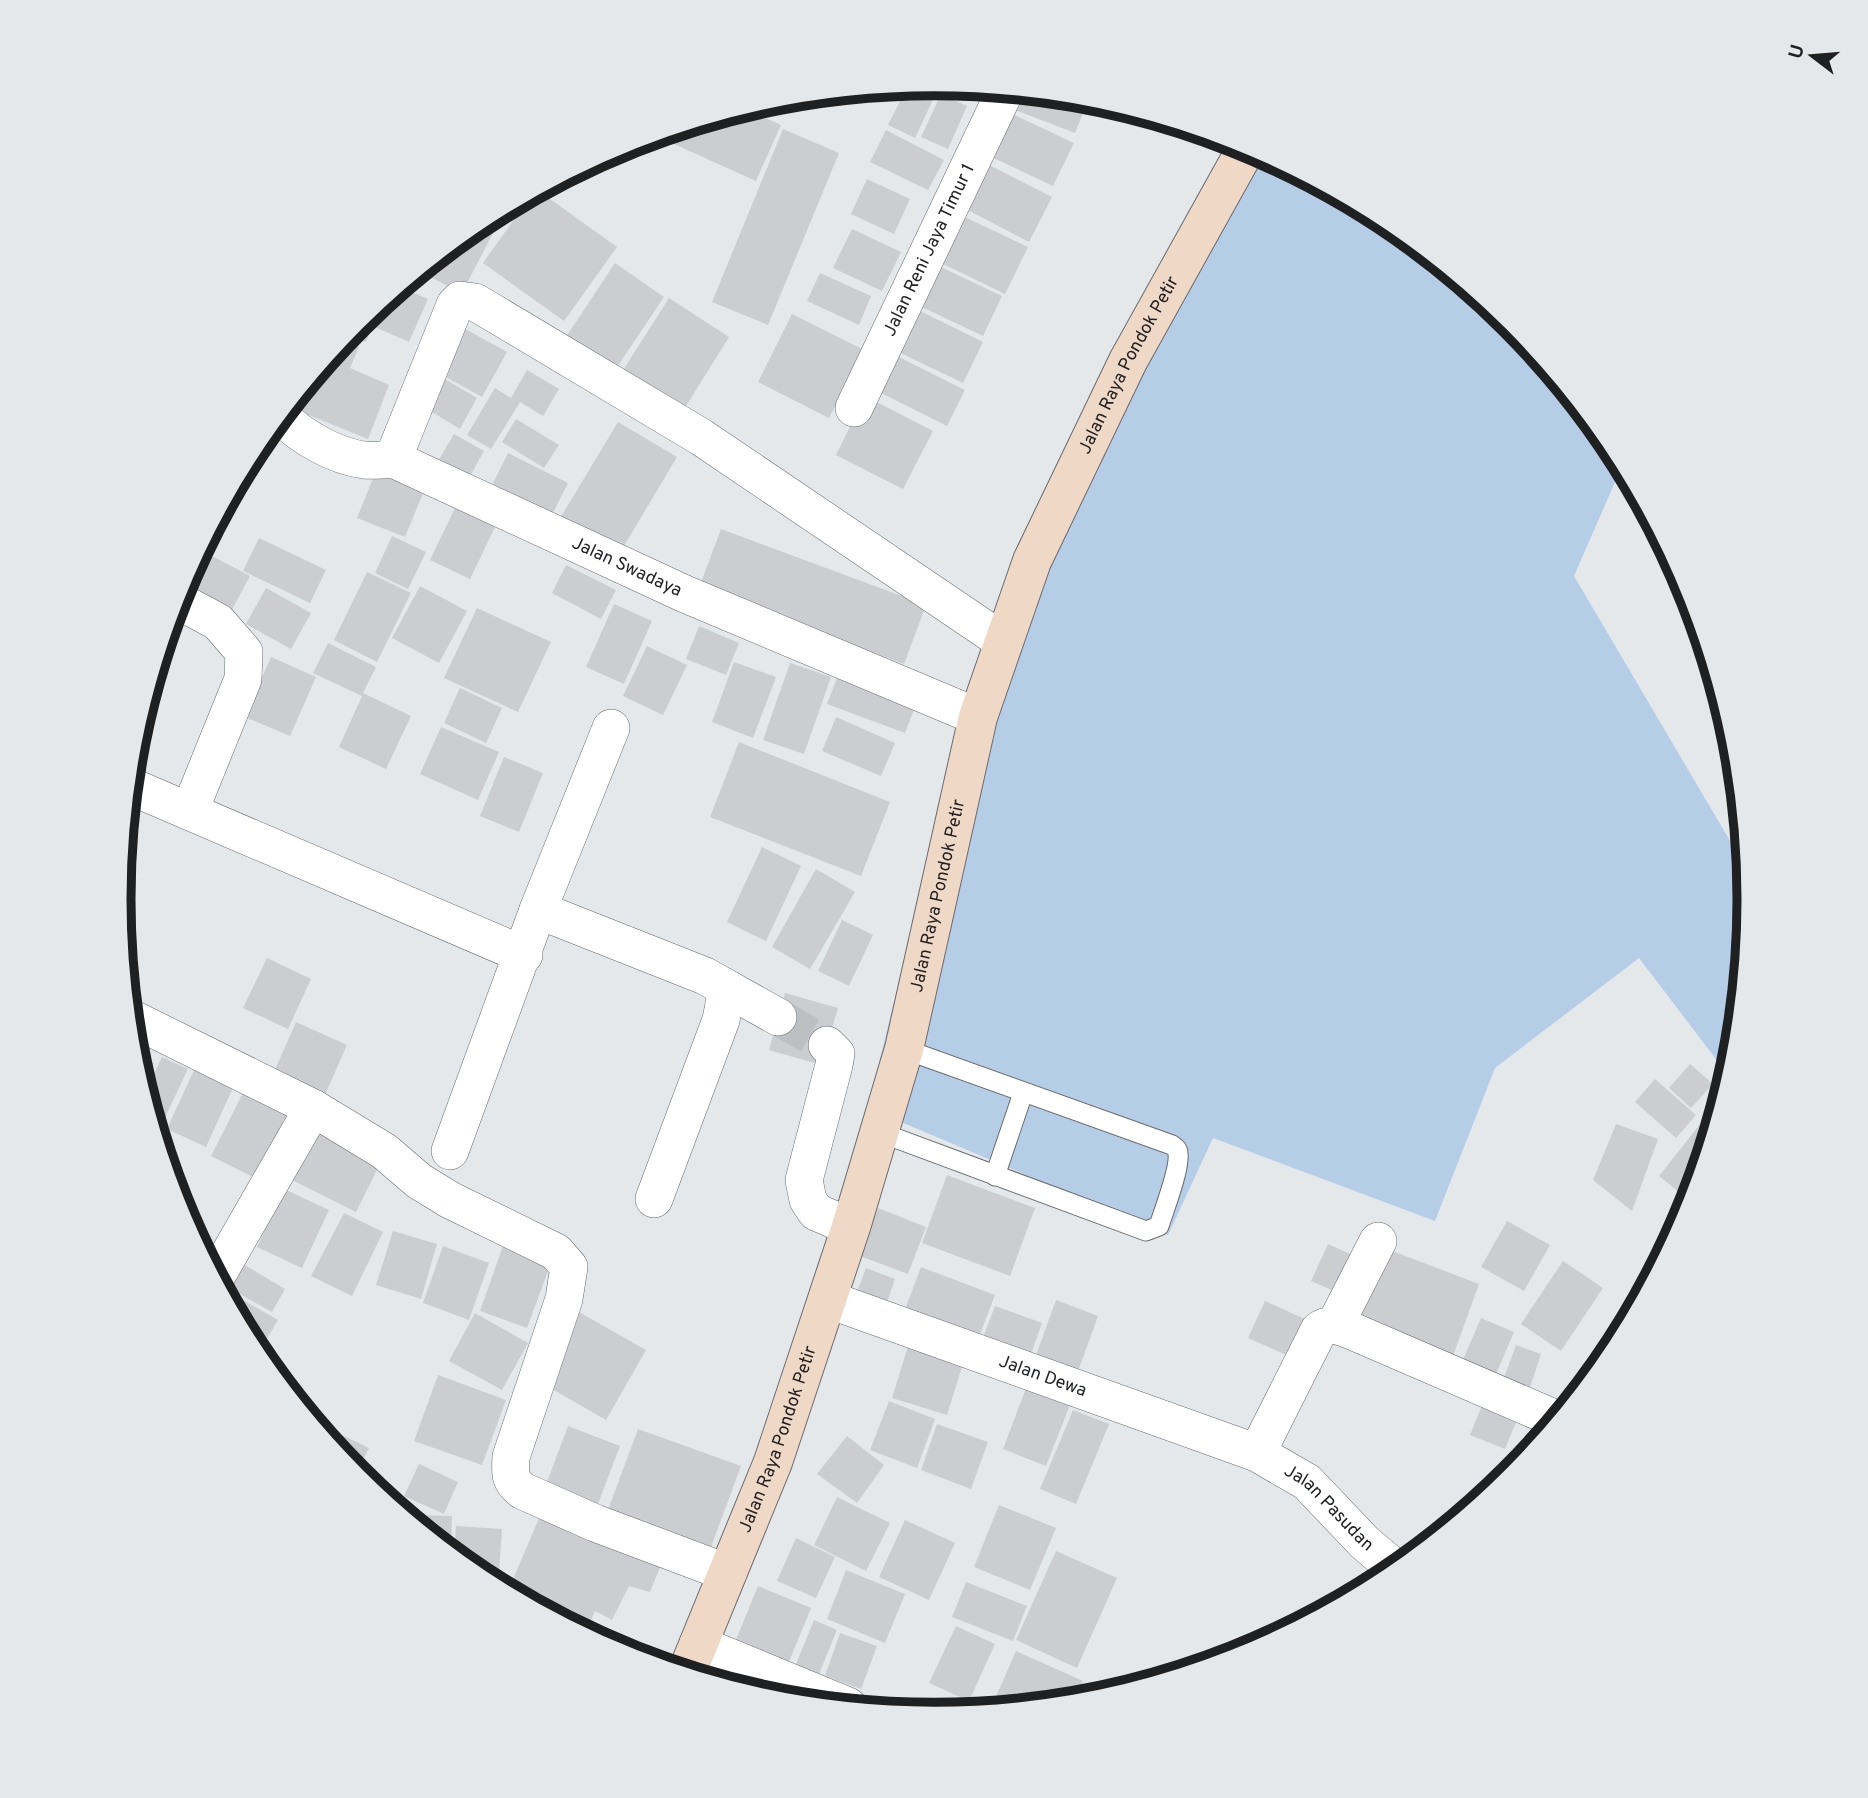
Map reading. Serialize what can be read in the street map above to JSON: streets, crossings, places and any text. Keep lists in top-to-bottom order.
{
  "streets": {
    "main road": ["Jalan Raya Pondok Petir"],
    "street": [
      "Jalan Reni Jaya Timur 1",
      "Jalan Swadaya",
      "Jalan Dewa",
      "Jalan Pasudan"
    ]
  },
  "crossings": [
    ["Jalan Raya Pondok Petir", "Jalan Swadaya"],
    ["Jalan Raya Pondok Petir", "Jalan Dewa"],
    ["Jalan Dewa", "Jalan Pasudan"]
  ],
  "north": "left"
}
